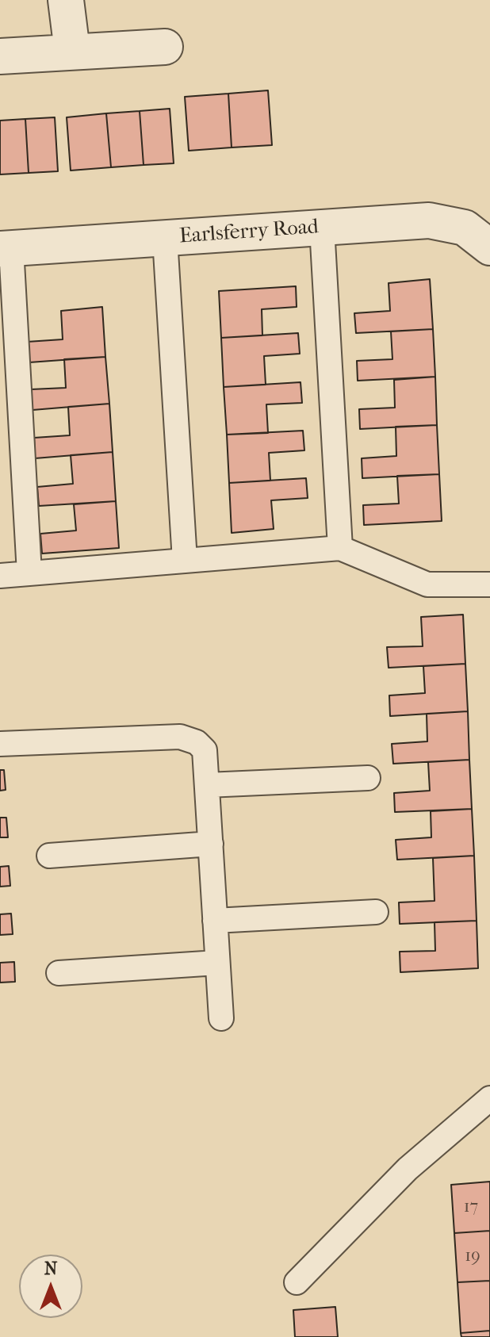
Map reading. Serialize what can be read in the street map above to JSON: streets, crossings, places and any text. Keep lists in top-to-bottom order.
{
  "streets": {
    "street": ["Earlsferry Road"]
  },
  "house_numbers": ["17", "19"],
  "north": "top"
}
